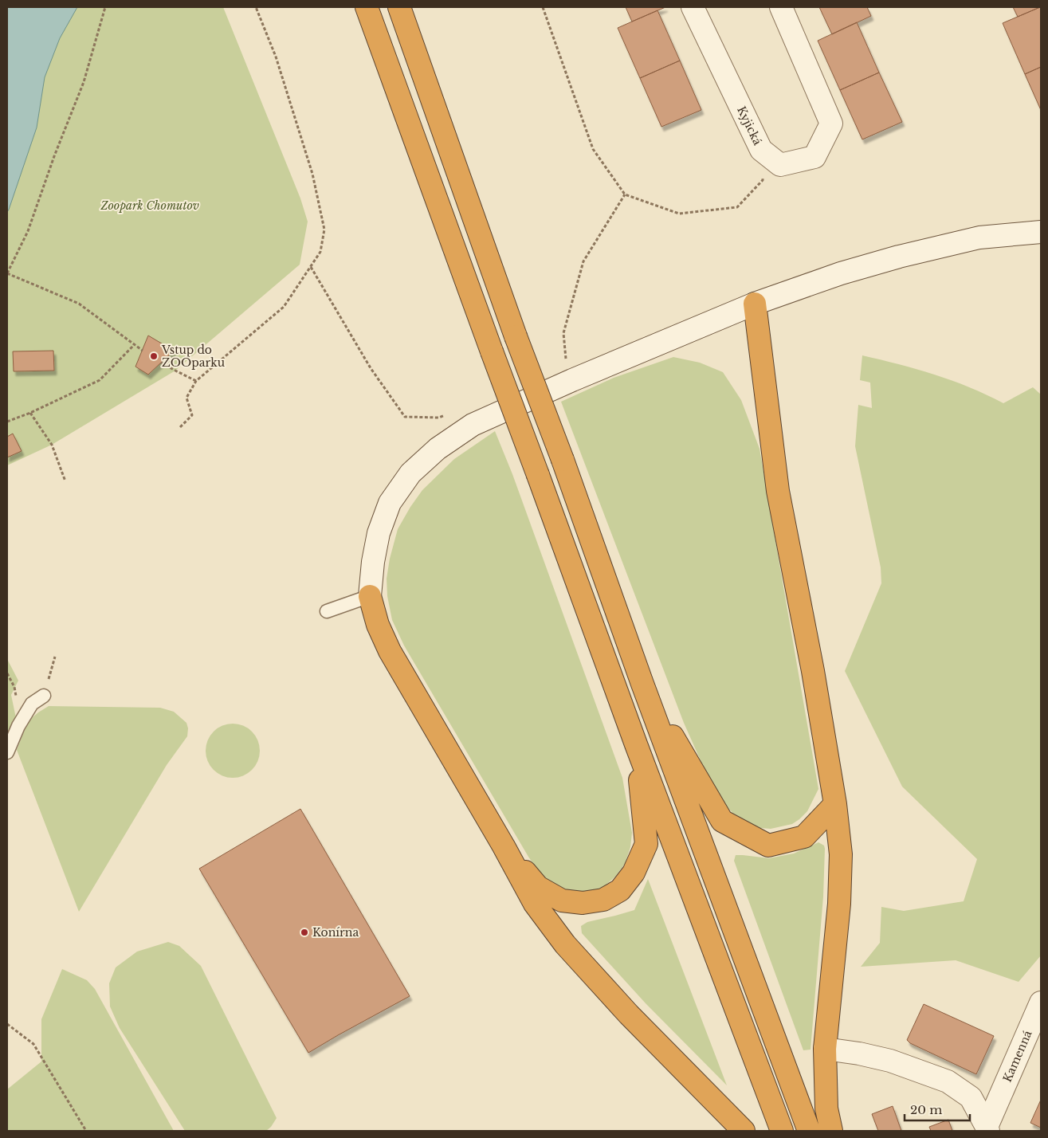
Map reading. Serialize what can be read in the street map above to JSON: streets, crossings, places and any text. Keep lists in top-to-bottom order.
{
  "streets": {
    "street": ["Kyjická", "Kamenná"]
  },
  "parks": ["Zoopark Chomutov"],
  "places": ["Vstup do ZOOparku", "Konírna"],
  "scale_bar": "20 m"
}
